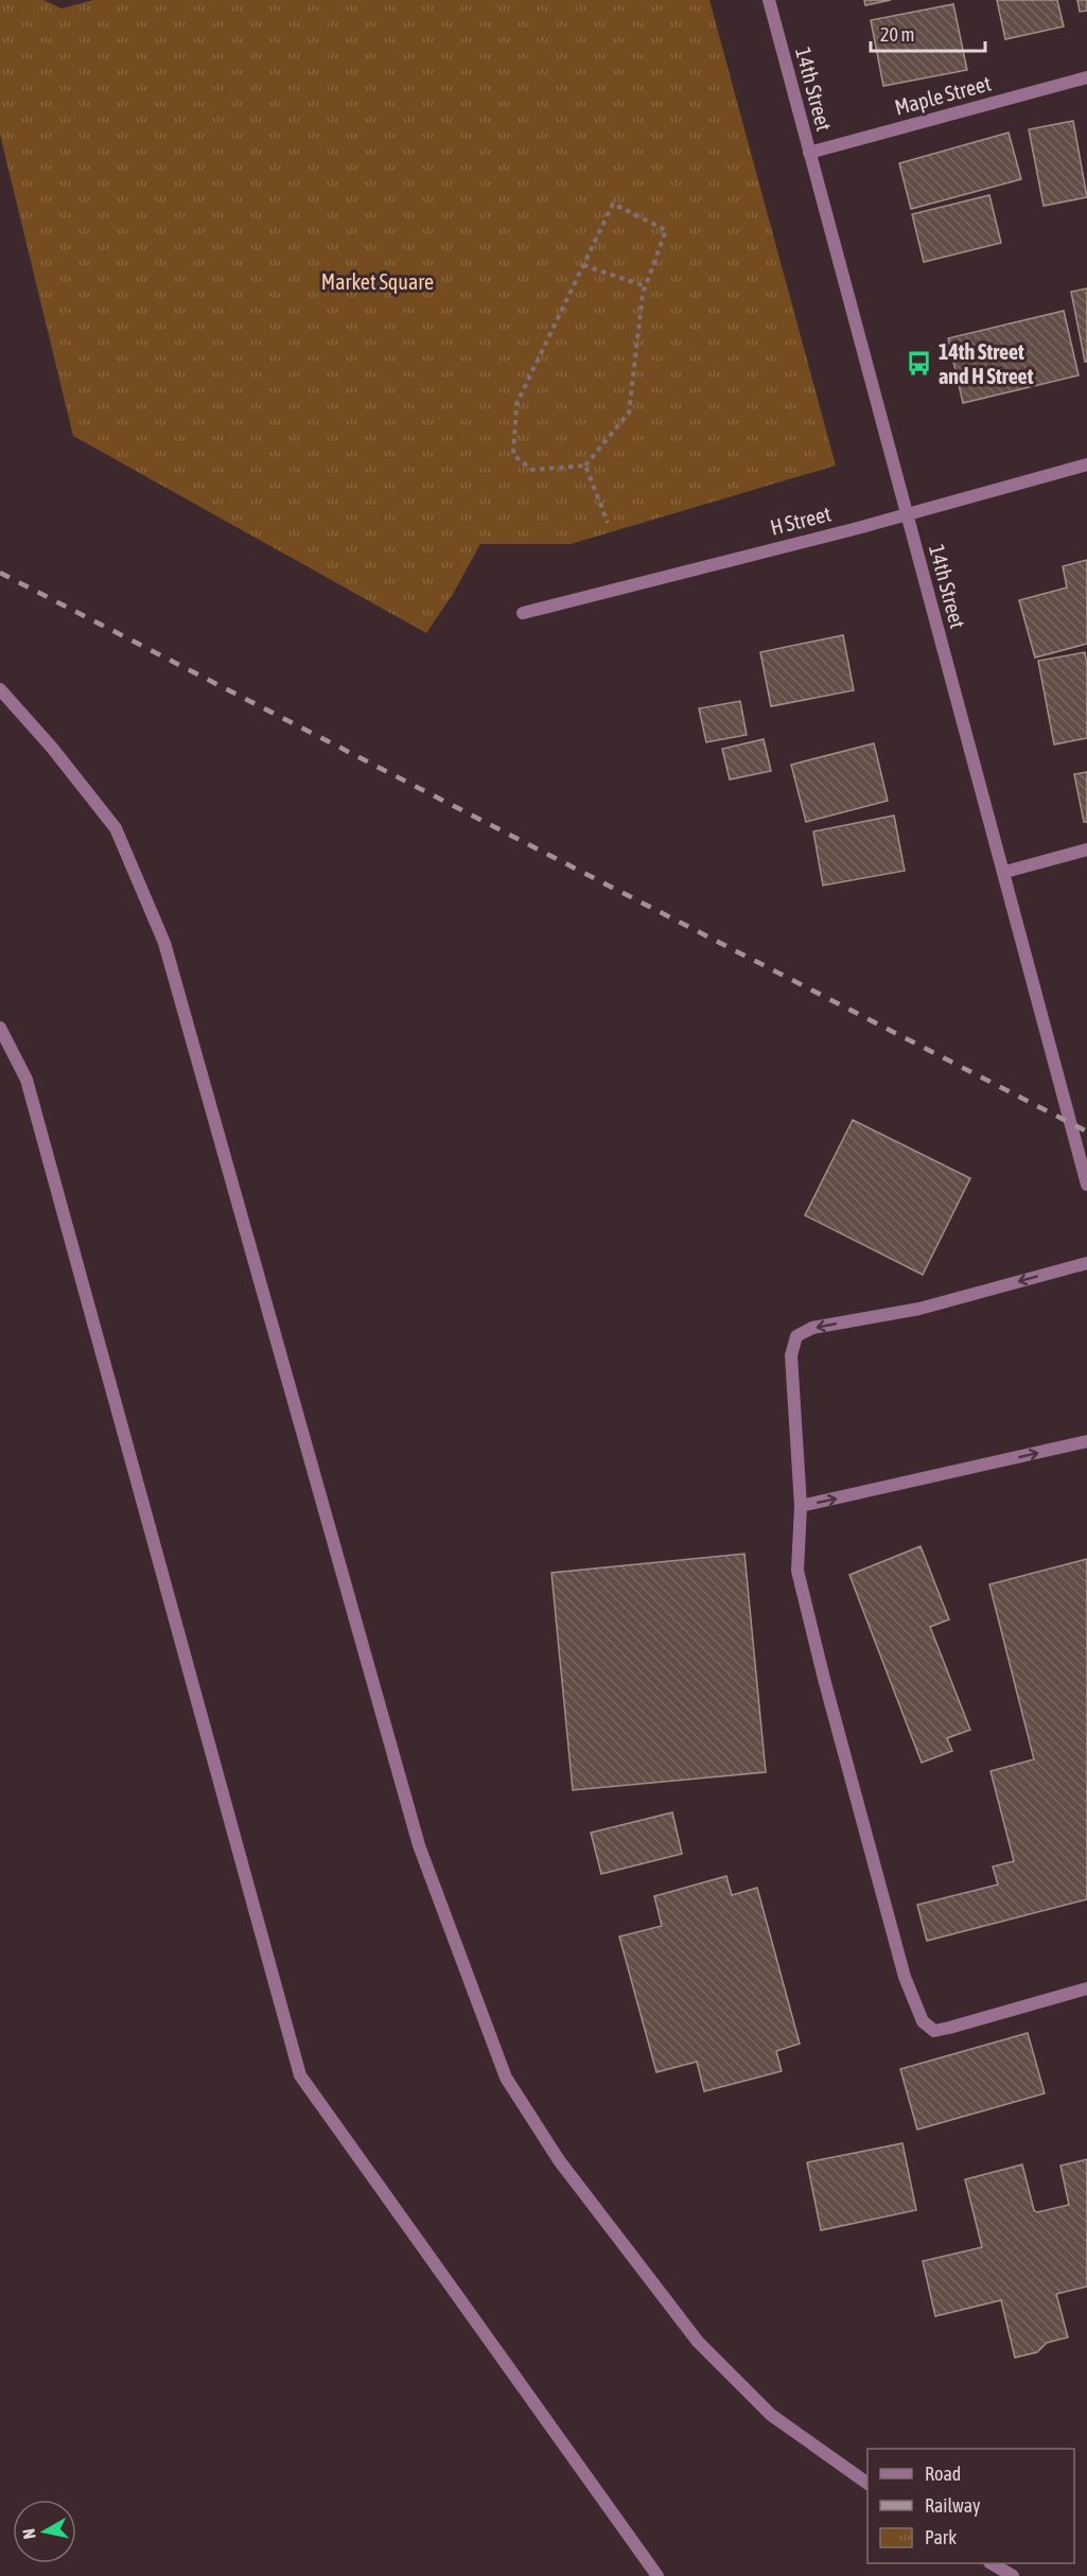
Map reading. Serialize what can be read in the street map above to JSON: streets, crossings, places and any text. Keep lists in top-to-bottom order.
{
  "streets": {
    "street": ["14th Street", "Maple Street", "H Street"]
  },
  "crossings": [
    ["14th Street", "Maple Street"],
    ["14th Street", "H Street"]
  ],
  "parks": ["Market Square"],
  "places": {
    "bus stop": ["14th Street and H Street"]
  },
  "legend": ["Road", "Railway", "Park"],
  "scale_bar": "20 m",
  "north": "left"
}
